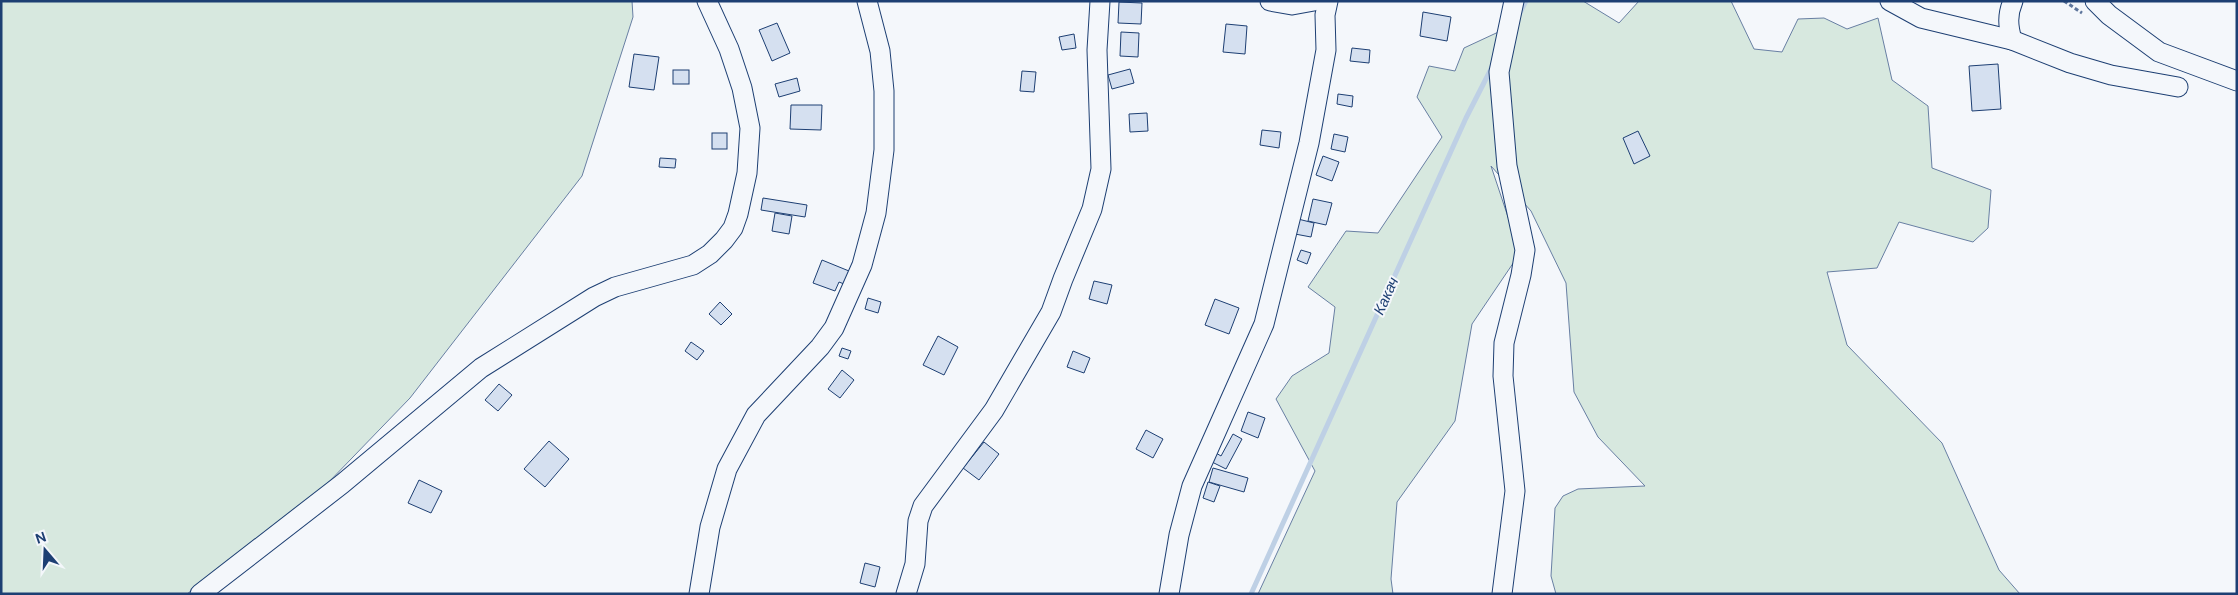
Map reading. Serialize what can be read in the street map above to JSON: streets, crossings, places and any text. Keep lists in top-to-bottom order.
{
  "water": ["Какач"],
  "north": "top"
}
